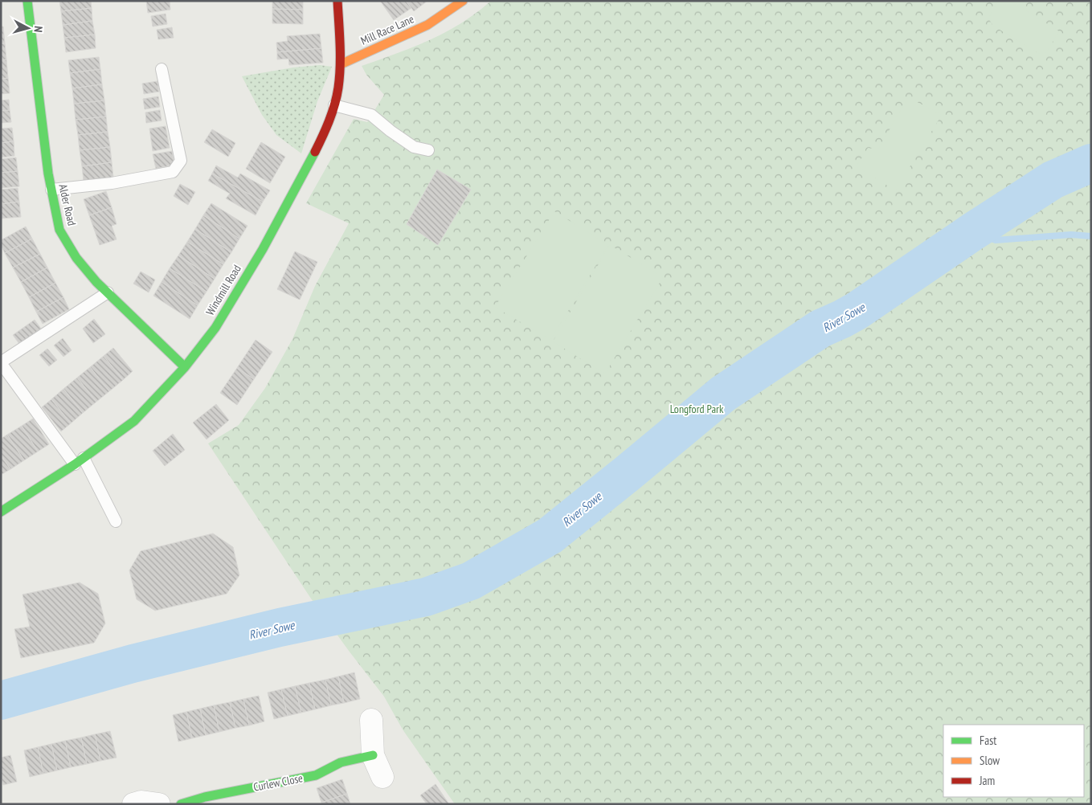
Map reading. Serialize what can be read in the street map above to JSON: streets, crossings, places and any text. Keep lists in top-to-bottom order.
{
  "streets": {
    "street": [
      "Mill Race Lane",
      "Alder Road",
      "Windmill Road",
      "Curlew Close"
    ]
  },
  "crossings": [
    ["Mill Race Lane", "Windmill Road"],
    ["Alder Road", "Windmill Road"]
  ],
  "water": ["River Sowe"],
  "parks": ["Longford Park"],
  "legend": ["Fast", "Slow", "Jam"],
  "north": "right"
}
